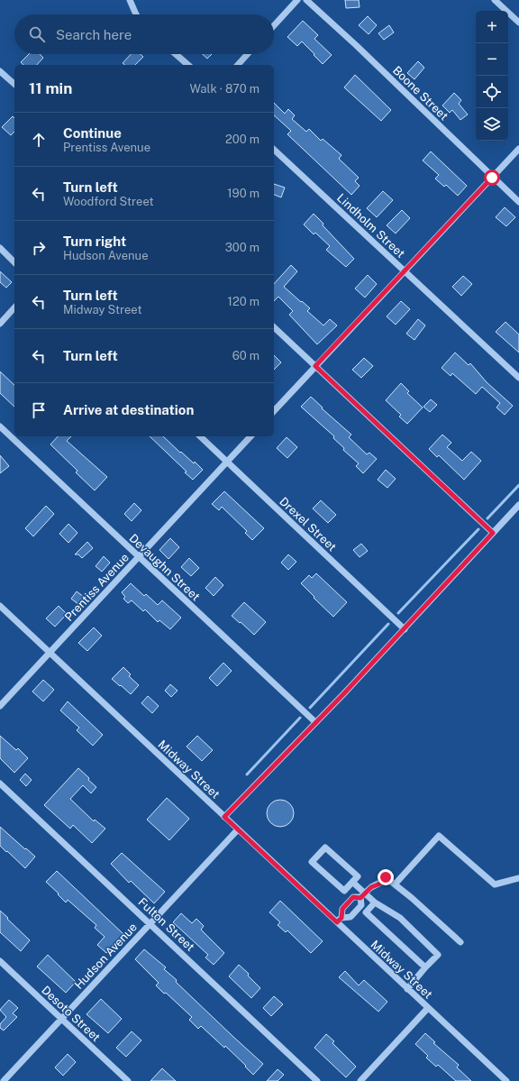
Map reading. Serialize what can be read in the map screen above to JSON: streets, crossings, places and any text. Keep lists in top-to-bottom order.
{
  "streets": {
    "street": [
      "Boone Street",
      "Lindholm Street",
      "Drexel Street",
      "Devaughn Street",
      "Prentiss Avenue",
      "Midway Street",
      "Fulton Street",
      "Hudson Avenue",
      "Desoto Street"
    ]
  },
  "crossings": [
    ["Drexel Street", "Prentiss Avenue"],
    ["Devaughn Street", "Prentiss Avenue"],
    ["Prentiss Avenue", "Midway Street"],
    ["Midway Street", "Hudson Avenue"],
    ["Fulton Street", "Hudson Avenue"],
    ["Hudson Avenue", "Desoto Street"]
  ],
  "page": {
    "map_buttons": ["+", "−"],
    "search": "Search here",
    "heading": ["11 min", "Walk · 870 m"],
    "list": [
      ["Continue", "Prentiss Avenue", "200 m"],
      ["Turn left", "Woodford Street", "190 m"],
      ["Turn right", "Hudson Avenue", "300 m"],
      ["Turn left", "Midway Street", "120 m"],
      ["Turn left", "60 m"],
      "Arrive at destination"
    ]
  }
}
